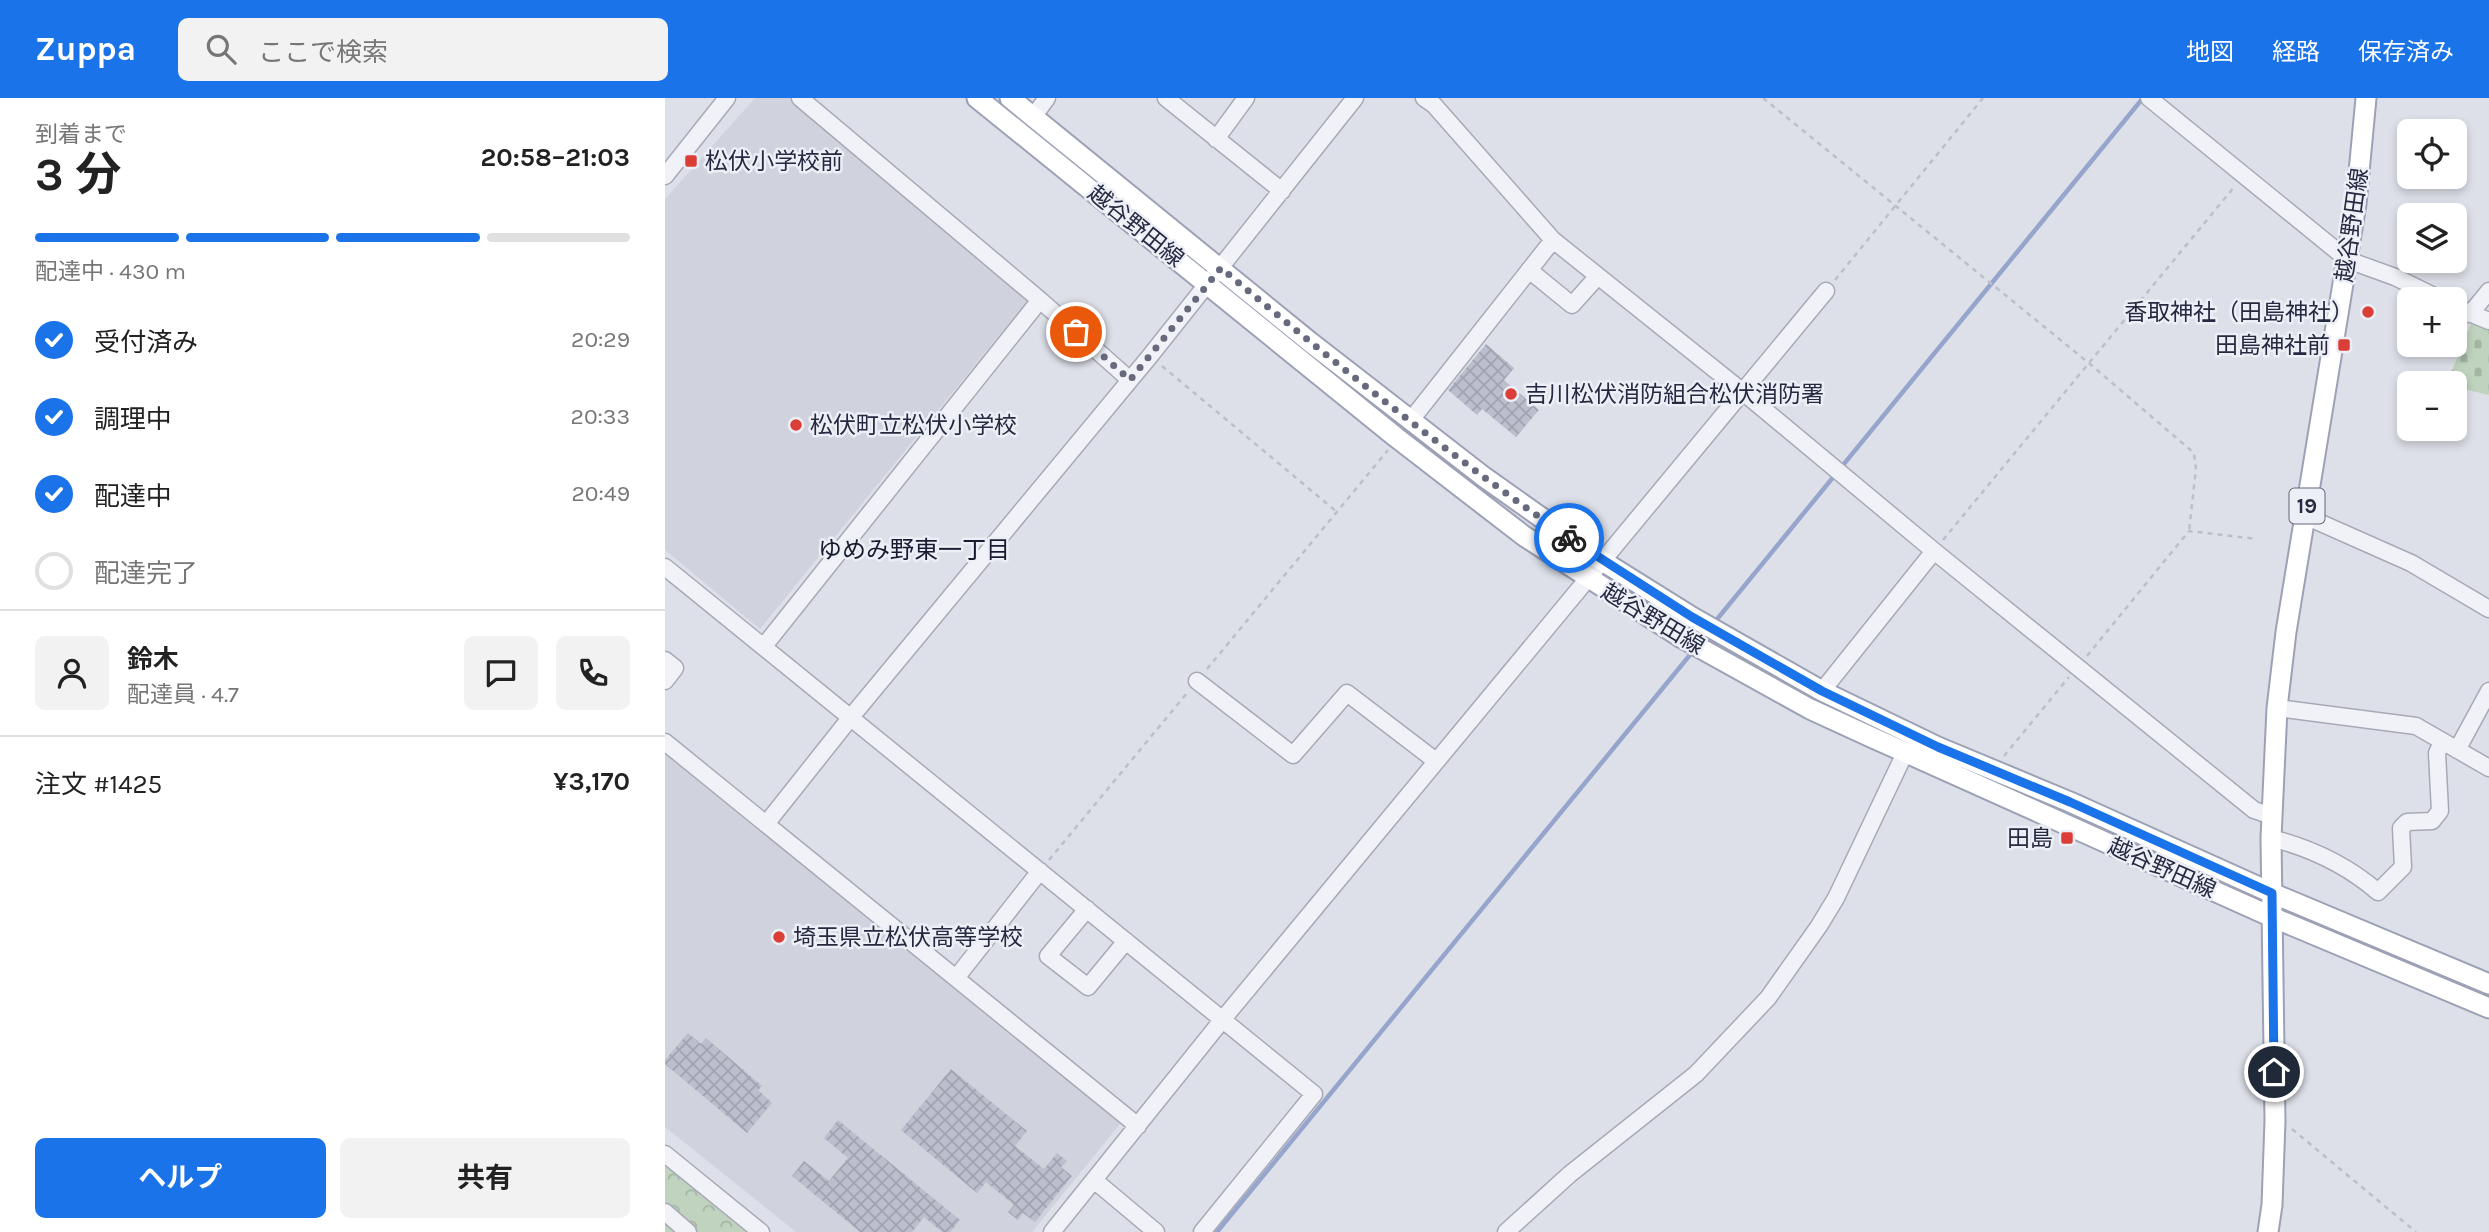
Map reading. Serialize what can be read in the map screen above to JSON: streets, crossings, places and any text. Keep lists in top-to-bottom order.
{
  "streets": {
    "main road": ["越谷野田線", "19"]
  },
  "districts": ["ゆめみ野東一丁目"],
  "places": {
    "transit": ["松伏小学校前", "田島神社前", "田島"],
    "other": [
      "香取神社（田島神社）",
      "吉川松伏消防組合松伏消防署",
      "松伏町立松伏小学校",
      "埼玉県立松伏高等学校"
    ]
  },
  "page": {
    "header": "Zuppa",
    "search": "ここで検索",
    "nav": ["地図", "経路", "保存済み"],
    "heading": ["3 分", "到着まで", "20:58–21:03"],
    "panel": [
      "鈴木",
      "配達員 · 4.7",
      "注文 #1425",
      "¥3,170"
    ],
    "map_buttons": ["+", "−"],
    "bar": "配達中 · 430 m",
    "list": [
      ["受付済み", "20:29"],
      ["調理中", "20:33"],
      ["配達中", "20:49"],
      "配達完了"
    ],
    "buttons": ["ヘルプ", "共有"]
  }
}
